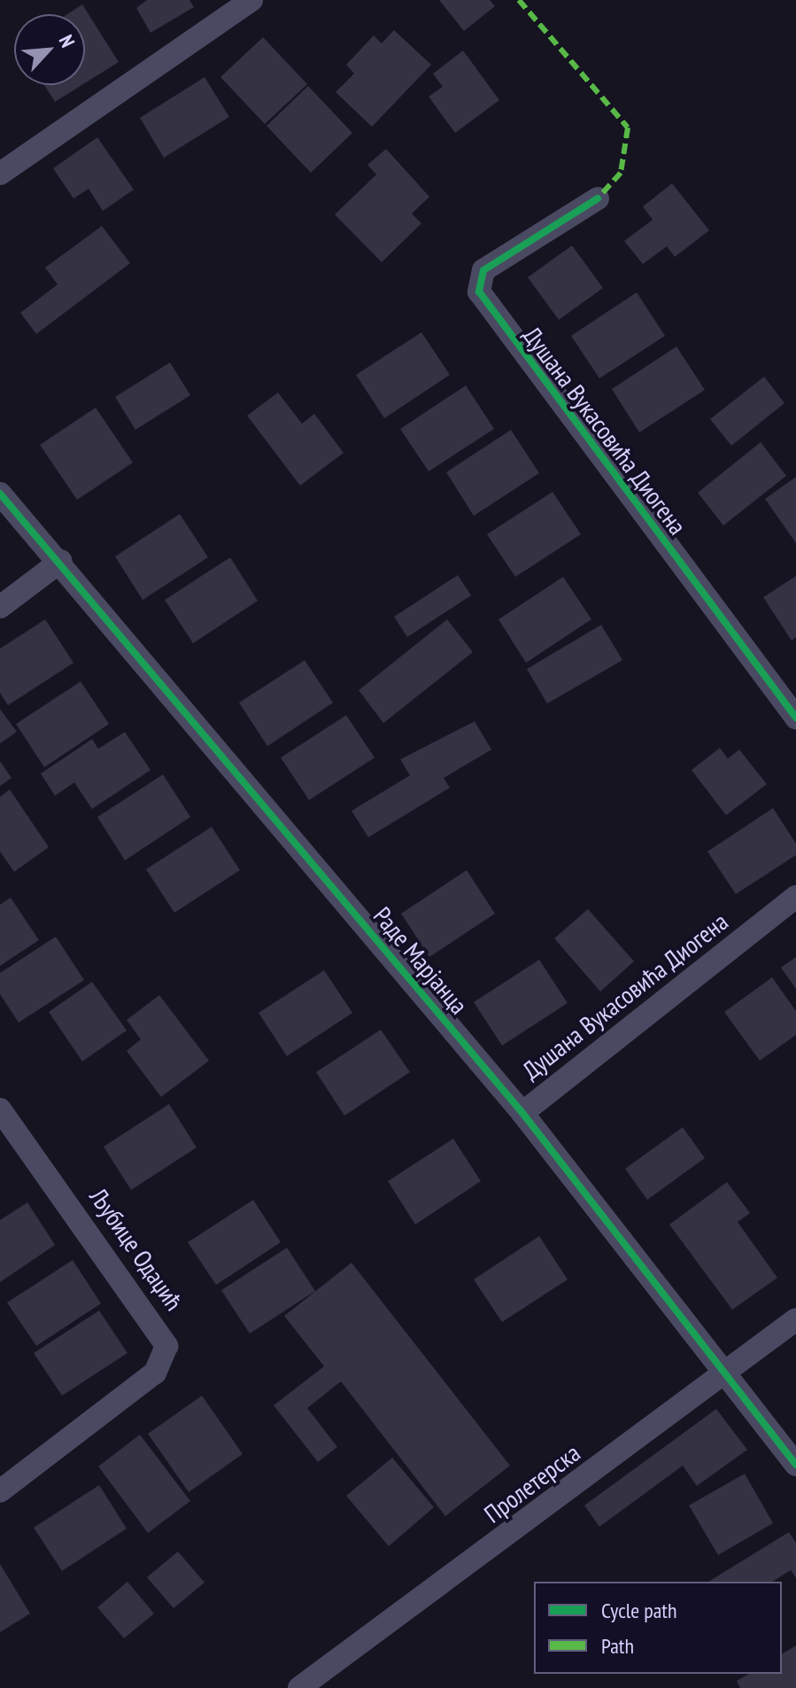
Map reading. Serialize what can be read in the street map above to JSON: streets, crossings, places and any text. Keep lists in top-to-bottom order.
{
  "streets": {
    "street": [
      "Душана Вукасовића Диогена",
      "Раде Марјанца",
      "Љубице Одаџић",
      "Пролетерска"
    ]
  },
  "crossings": [
    ["Душана Вукасовића Диогена", "Раде Марјанца"],
    ["Раде Марјанца", "Пролетерска"]
  ],
  "legend": ["Cycle path", "Path"],
  "north": "top right"
}
